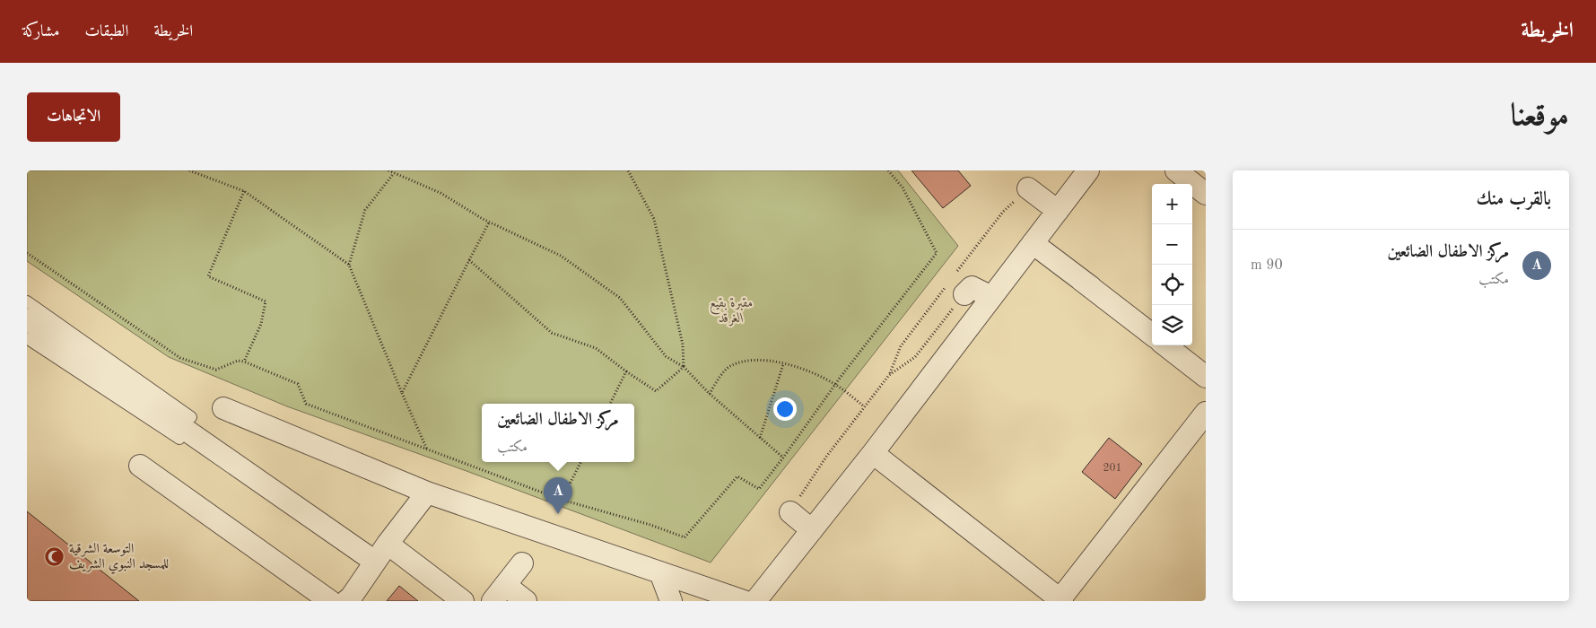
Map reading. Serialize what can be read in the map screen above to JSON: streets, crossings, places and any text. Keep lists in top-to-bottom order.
{
  "parks": ["مقبرة بقيع الغرقد"],
  "places": {
    "mosque": ["التوسعة الشرقية للمسجد النبوي الشريف"]
  },
  "house_numbers": ["201"],
  "page": {
    "header": "الخريطة",
    "nav": ["الخريطة", "الطبقات", "مشاركة"],
    "title": "موقعنا",
    "buttons": "الاتجاهات",
    "heading": "بالقرب منك",
    "map_buttons": ["+", "−"],
    "list": [
      {
        "mark": "A",
        "name": "مركز الاطفال الضائعين",
        "note": "مكتب",
        "value": "90 m"
      }
    ],
    "popup": ["مركز الاطفال الضائعين", "مكتب"],
    "pins": "A"
  }
}
